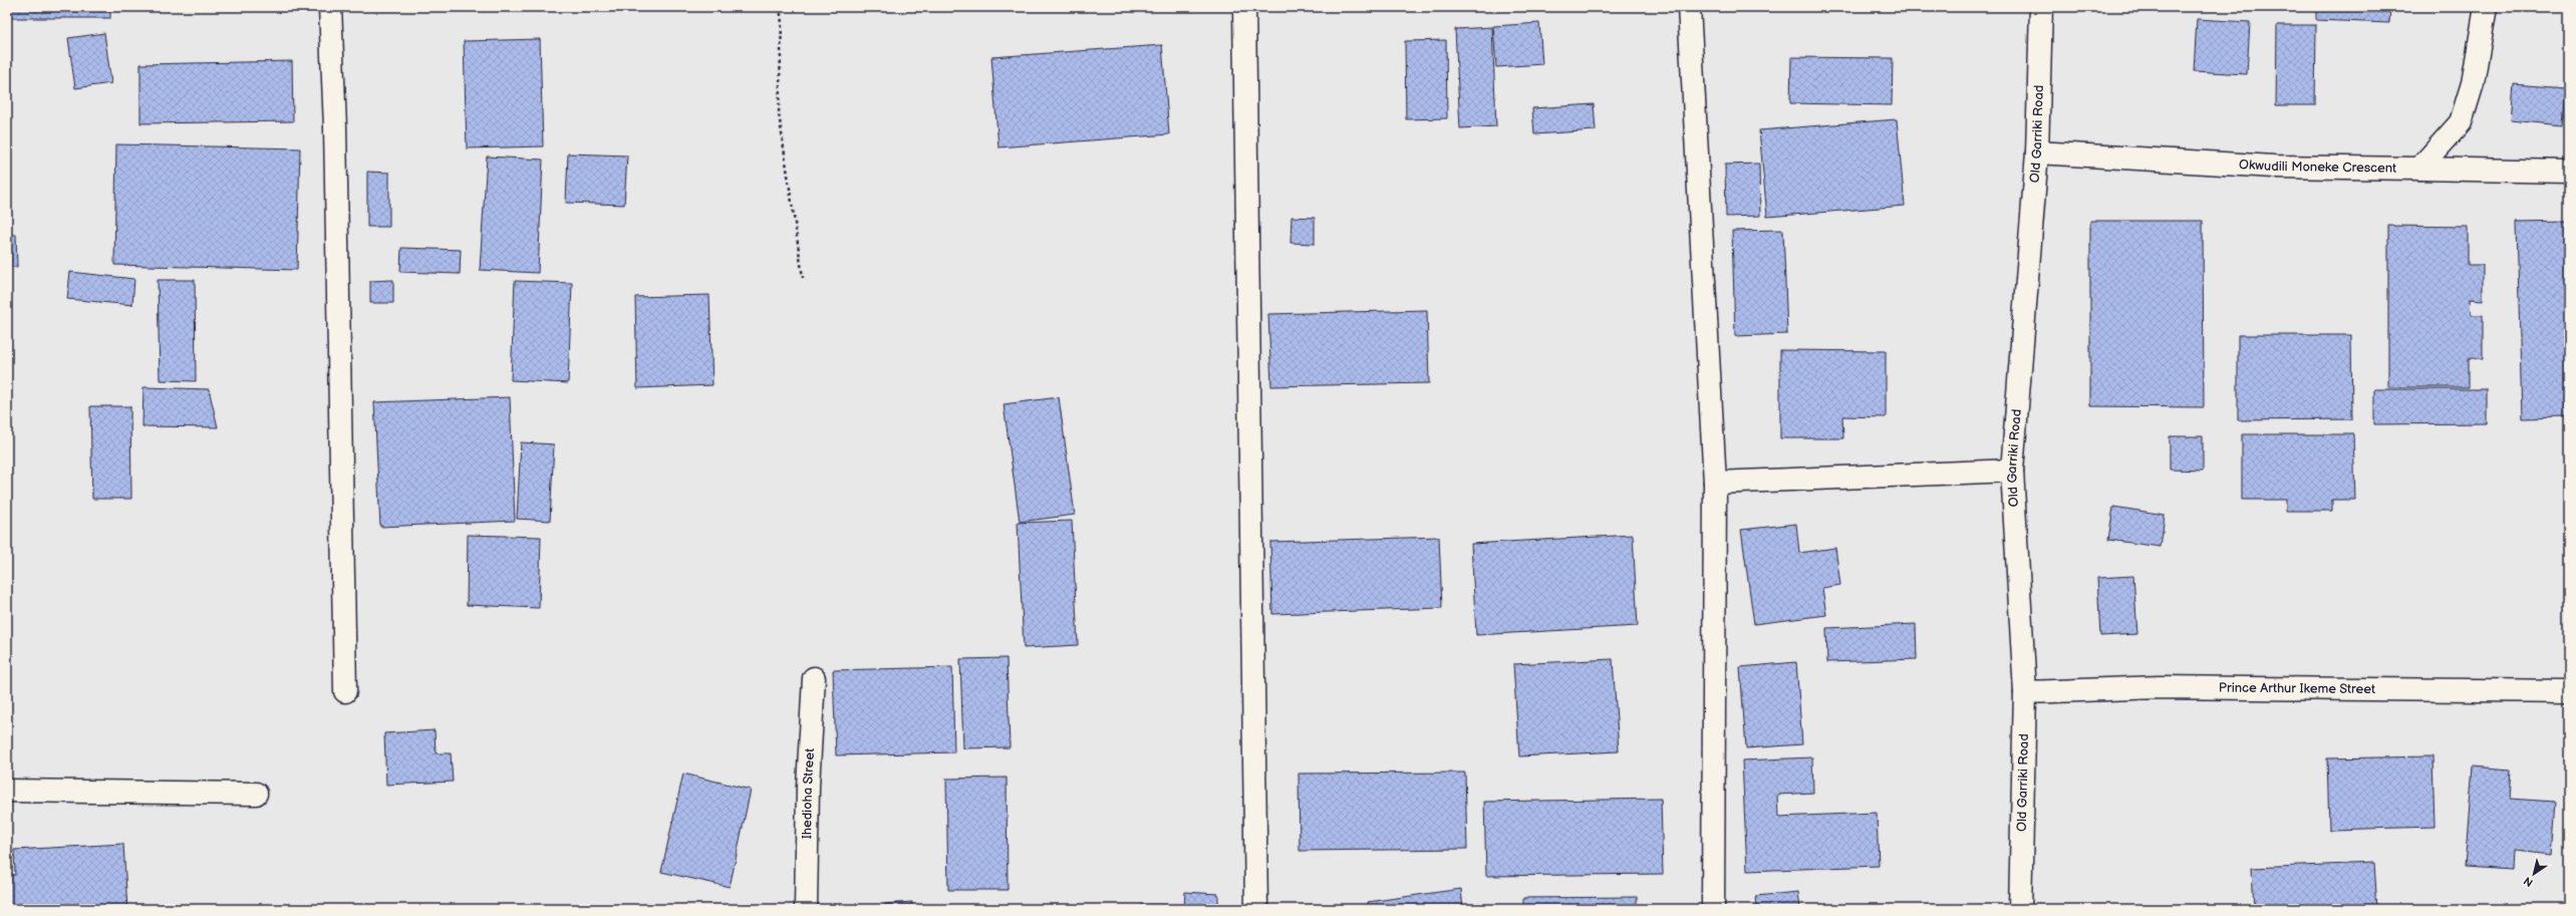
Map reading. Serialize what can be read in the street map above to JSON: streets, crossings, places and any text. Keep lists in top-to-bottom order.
{
  "streets": {
    "street": [
      "Old Garriki Road",
      "Okwudili Moneke Crescent",
      "Prince Arthur Ikeme Street",
      "Ihedioha Street"
    ]
  },
  "crossings": [
    ["Old Garriki Road", "Okwudili Moneke Crescent"],
    ["Old Garriki Road", "Prince Arthur Ikeme Street"]
  ],
  "north": "bottom left"
}
